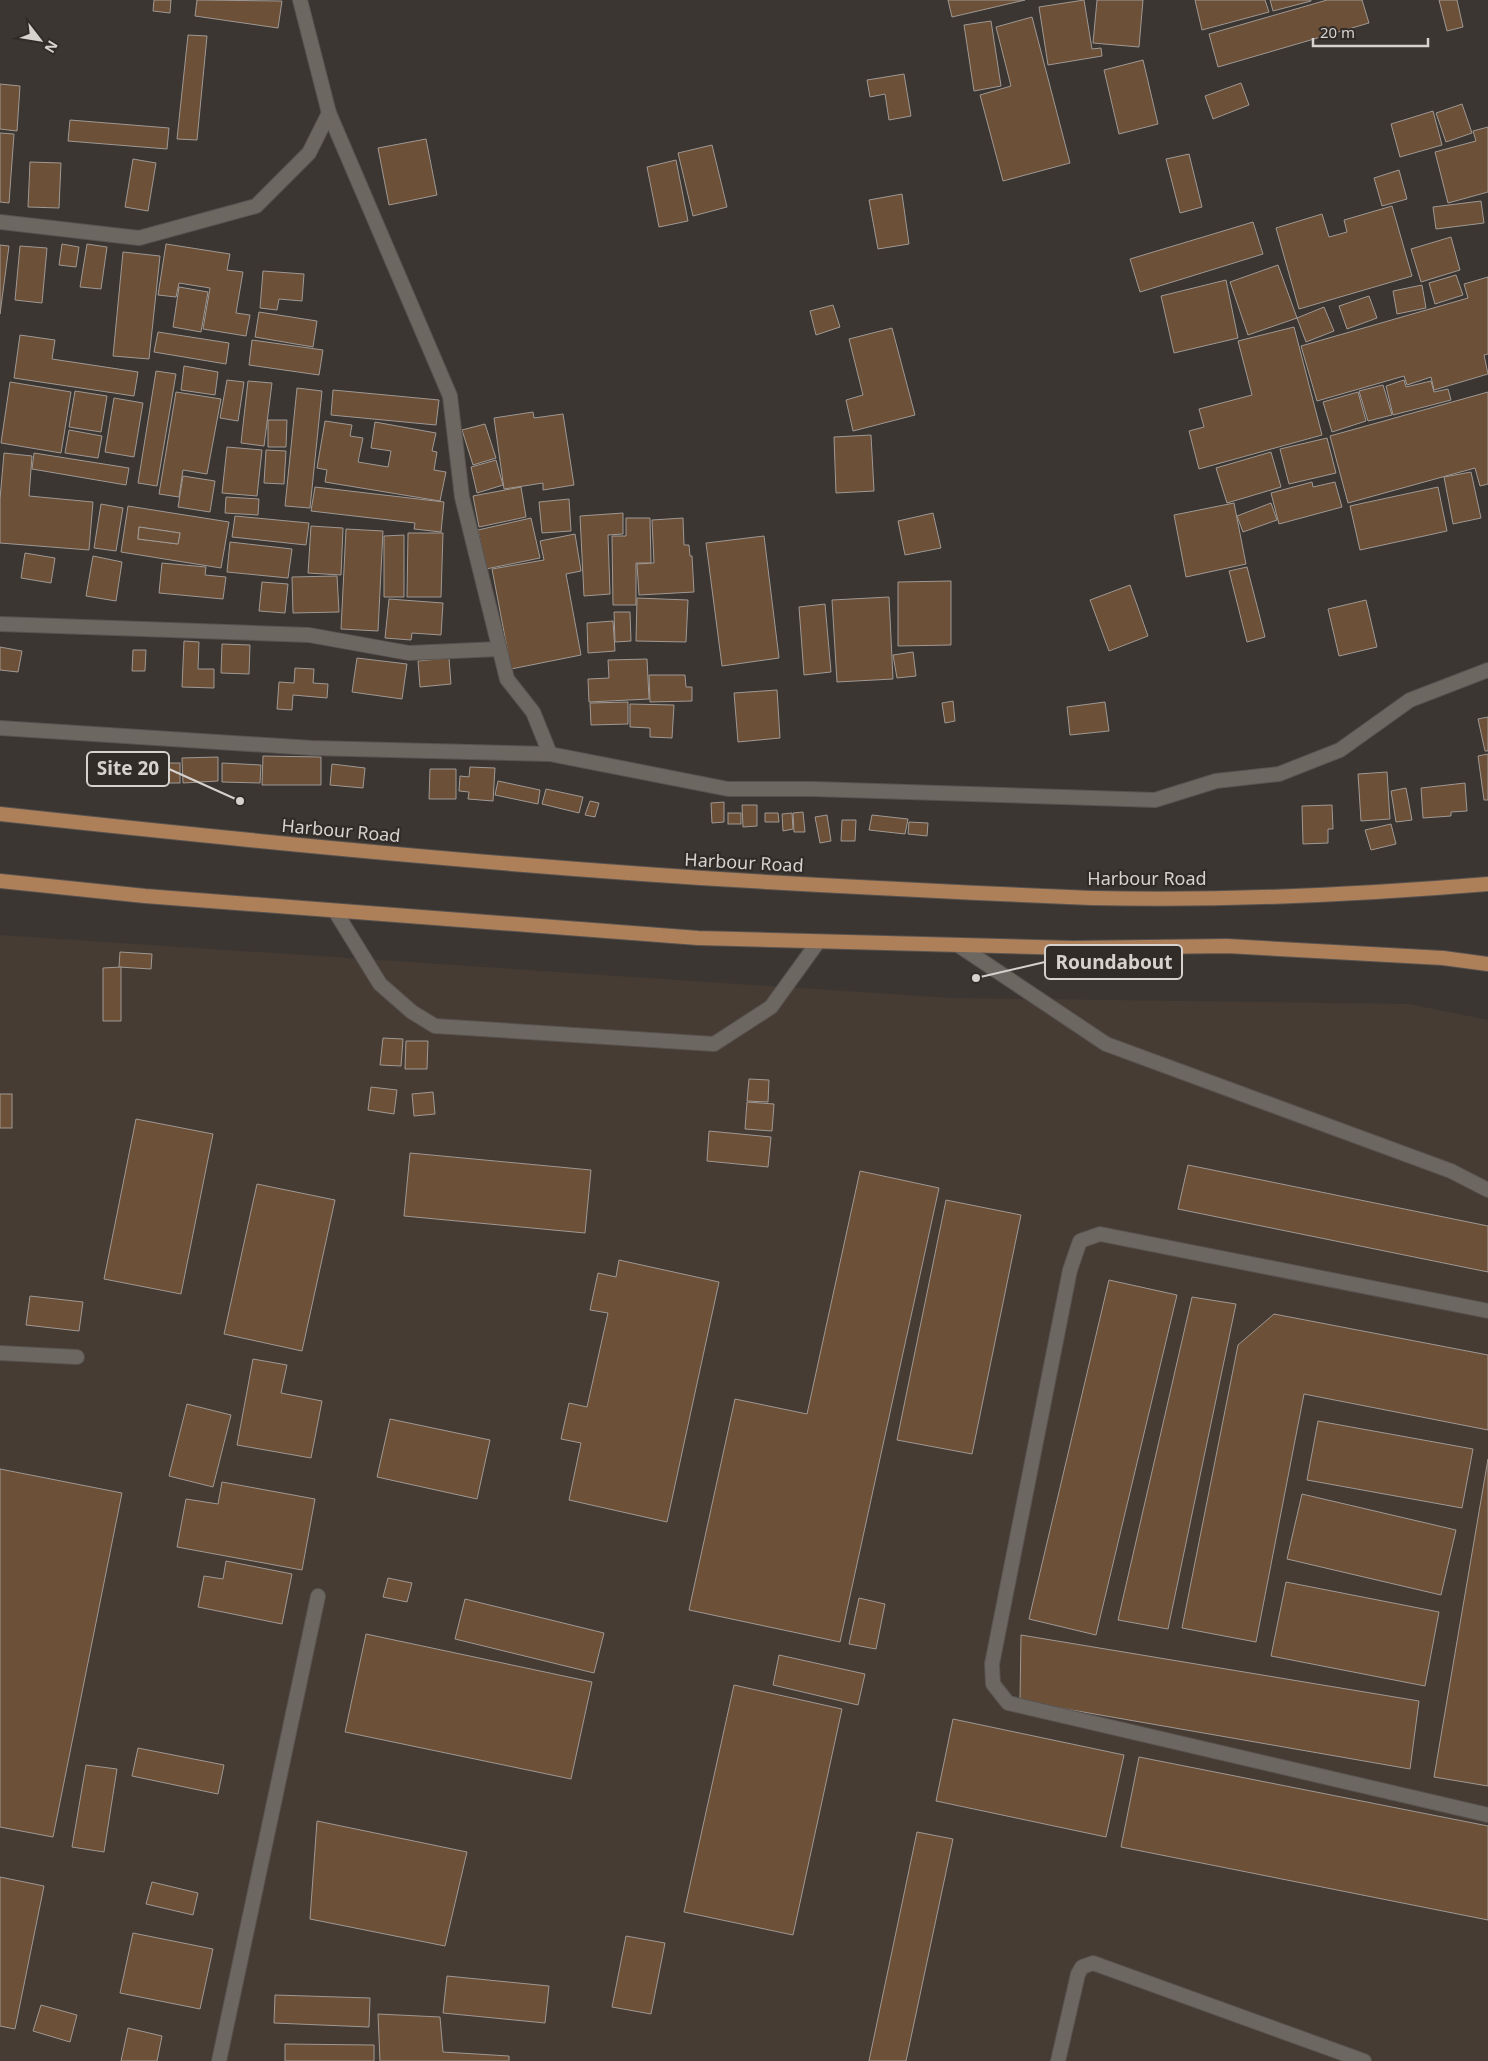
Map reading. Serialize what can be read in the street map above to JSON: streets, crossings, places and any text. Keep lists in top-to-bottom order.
{
  "streets": {
    "highway": ["Harbour Road"]
  },
  "places": ["Site 20", "Roundabout"],
  "scale_bar": "20 m",
  "north": "bottom right"
}
